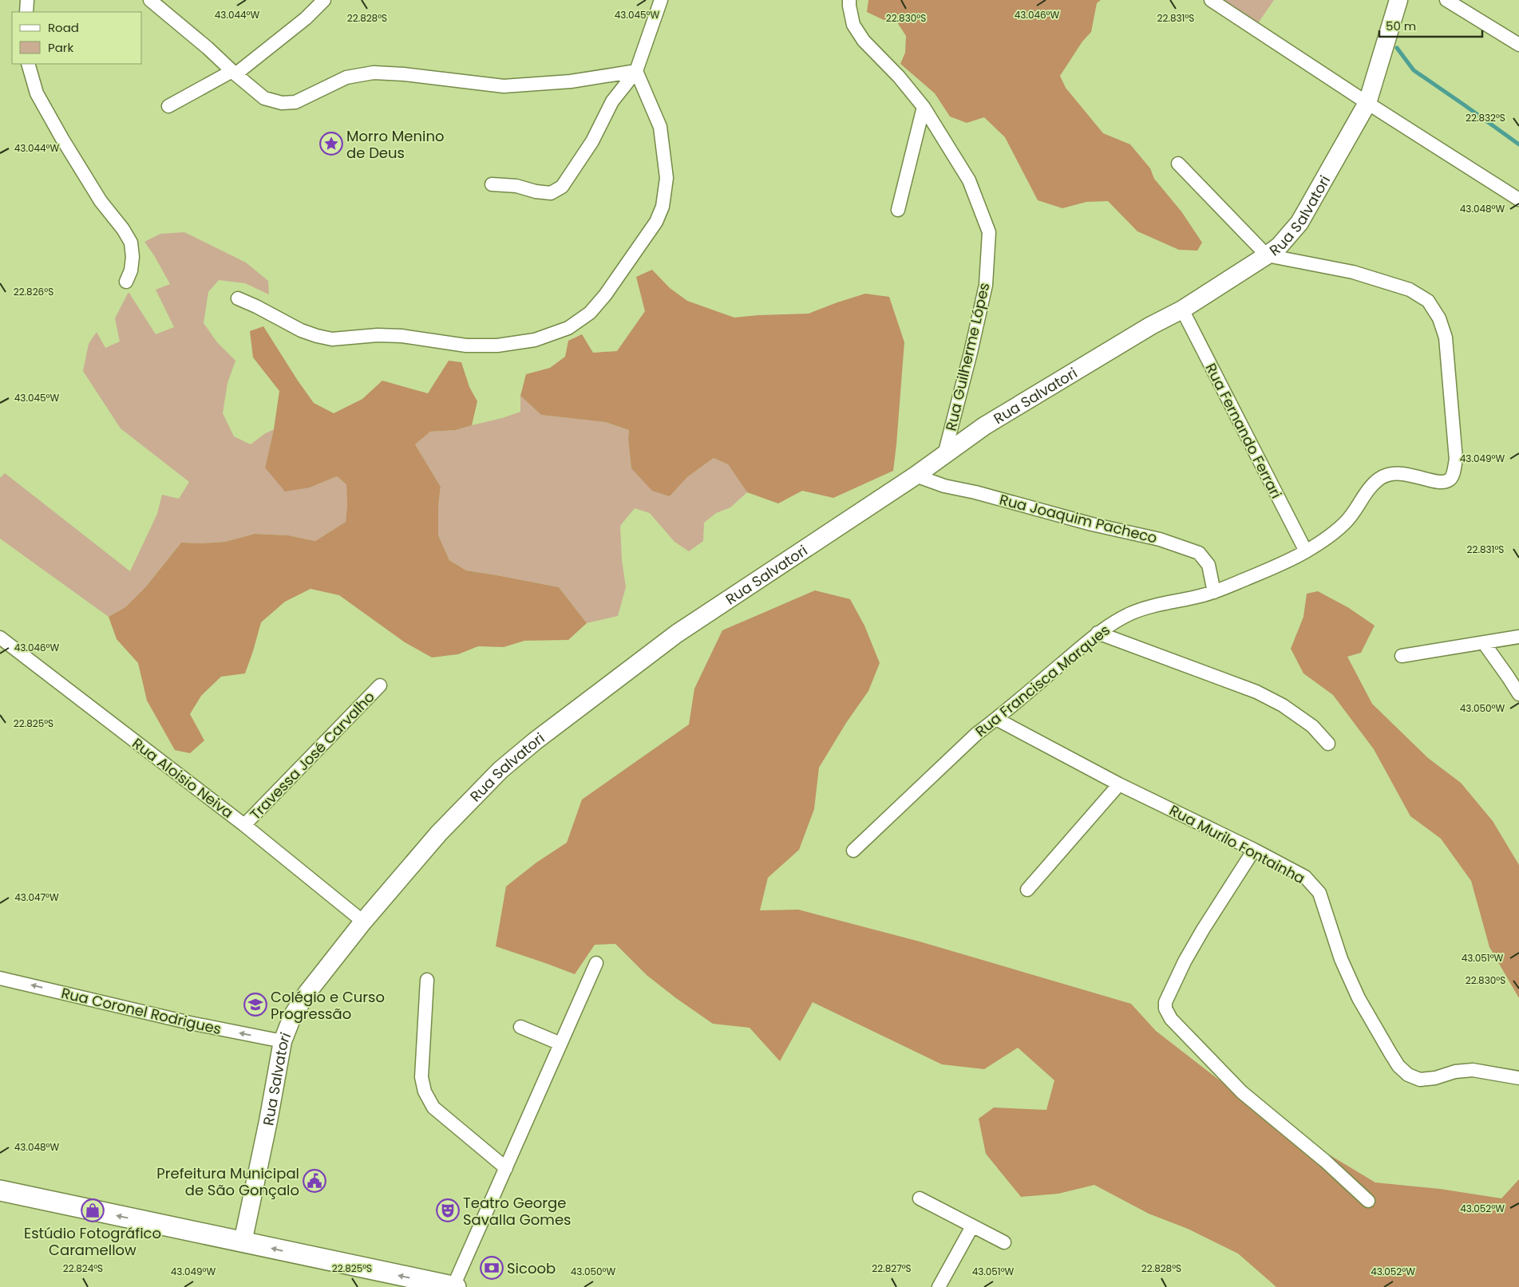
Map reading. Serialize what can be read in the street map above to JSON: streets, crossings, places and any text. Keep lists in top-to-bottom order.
{
  "streets": {
    "main road": ["Rua Salvatori"],
    "street": [
      "Rua Guilherme Lópes",
      "Rua Fernando Ferrari",
      "Rua Joaquim Pacheco",
      "Rua Francisca Marques",
      "Travessa José Carvalho",
      "Rua Aloisio Neiva",
      "Rua Murilo Fontainha",
      "Rua Coronel Rodrigues"
    ]
  },
  "crossings": [
    ["Rua Salvatori", "Rua Guilherme Lópes"],
    ["Rua Salvatori", "Rua Fernando Ferrari"],
    ["Rua Salvatori", "Rua Joaquim Pacheco"],
    ["Rua Salvatori", "Rua Francisca Marques"],
    ["Rua Salvatori", "Rua Aloisio Neiva"],
    ["Rua Salvatori", "Rua Coronel Rodrigues"],
    ["Rua Fernando Ferrari", "Rua Francisca Marques"],
    ["Rua Joaquim Pacheco", "Rua Francisca Marques"],
    ["Rua Francisca Marques", "Rua Murilo Fontainha"],
    ["Travessa José Carvalho", "Rua Aloisio Neiva"]
  ],
  "one_way": ["Rua Coronel Rodrigues"],
  "places": {
    "place": ["Morro Menino de Deus"],
    "school or university": ["Colégio e Curso Progressão"],
    "public building": ["Prefeitura Municipal de São Gonçalo"],
    "shop": ["Estúdio Fotográfico Caramellow"],
    "theatre": ["Teatro George Savalla Gomes"],
    "bank": ["Sicoob"]
  },
  "legend": ["Road", "Park"],
  "scale_bar": "50 m",
  "coordinates": [
    "43.044°W",
    "43.045°W",
    "43.046°W",
    "22.828°S",
    "22.830°S",
    "22.831°S",
    "22.832°S",
    "43.048°W",
    "22.826°S",
    "43.049°W",
    "43.050°W",
    "22.825°S",
    "43.047°W",
    "43.051°W",
    "43.052°W",
    "22.824°S",
    "22.827°S"
  ]
}
